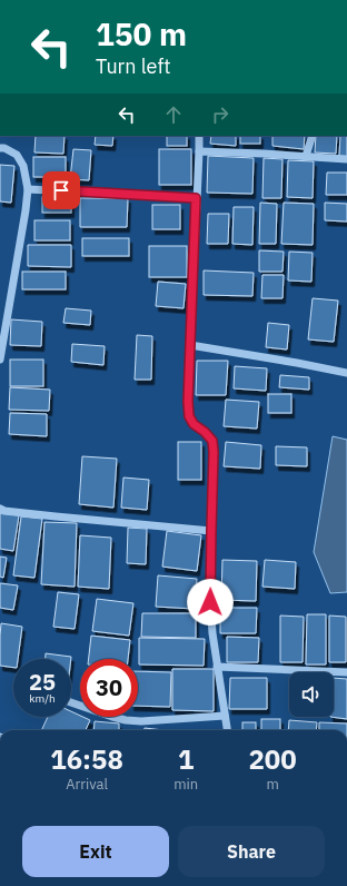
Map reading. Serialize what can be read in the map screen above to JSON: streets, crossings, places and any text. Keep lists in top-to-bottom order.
{
  "page": {
    "turn": ["150 m", "Turn left"],
    "speed": "25 km/h",
    "limit": "30",
    "eta": [
      "16:58",
      "Arrival",
      "1",
      "min",
      "200",
      "m"
    ],
    "buttons": ["Exit", "Share"]
  }
}
